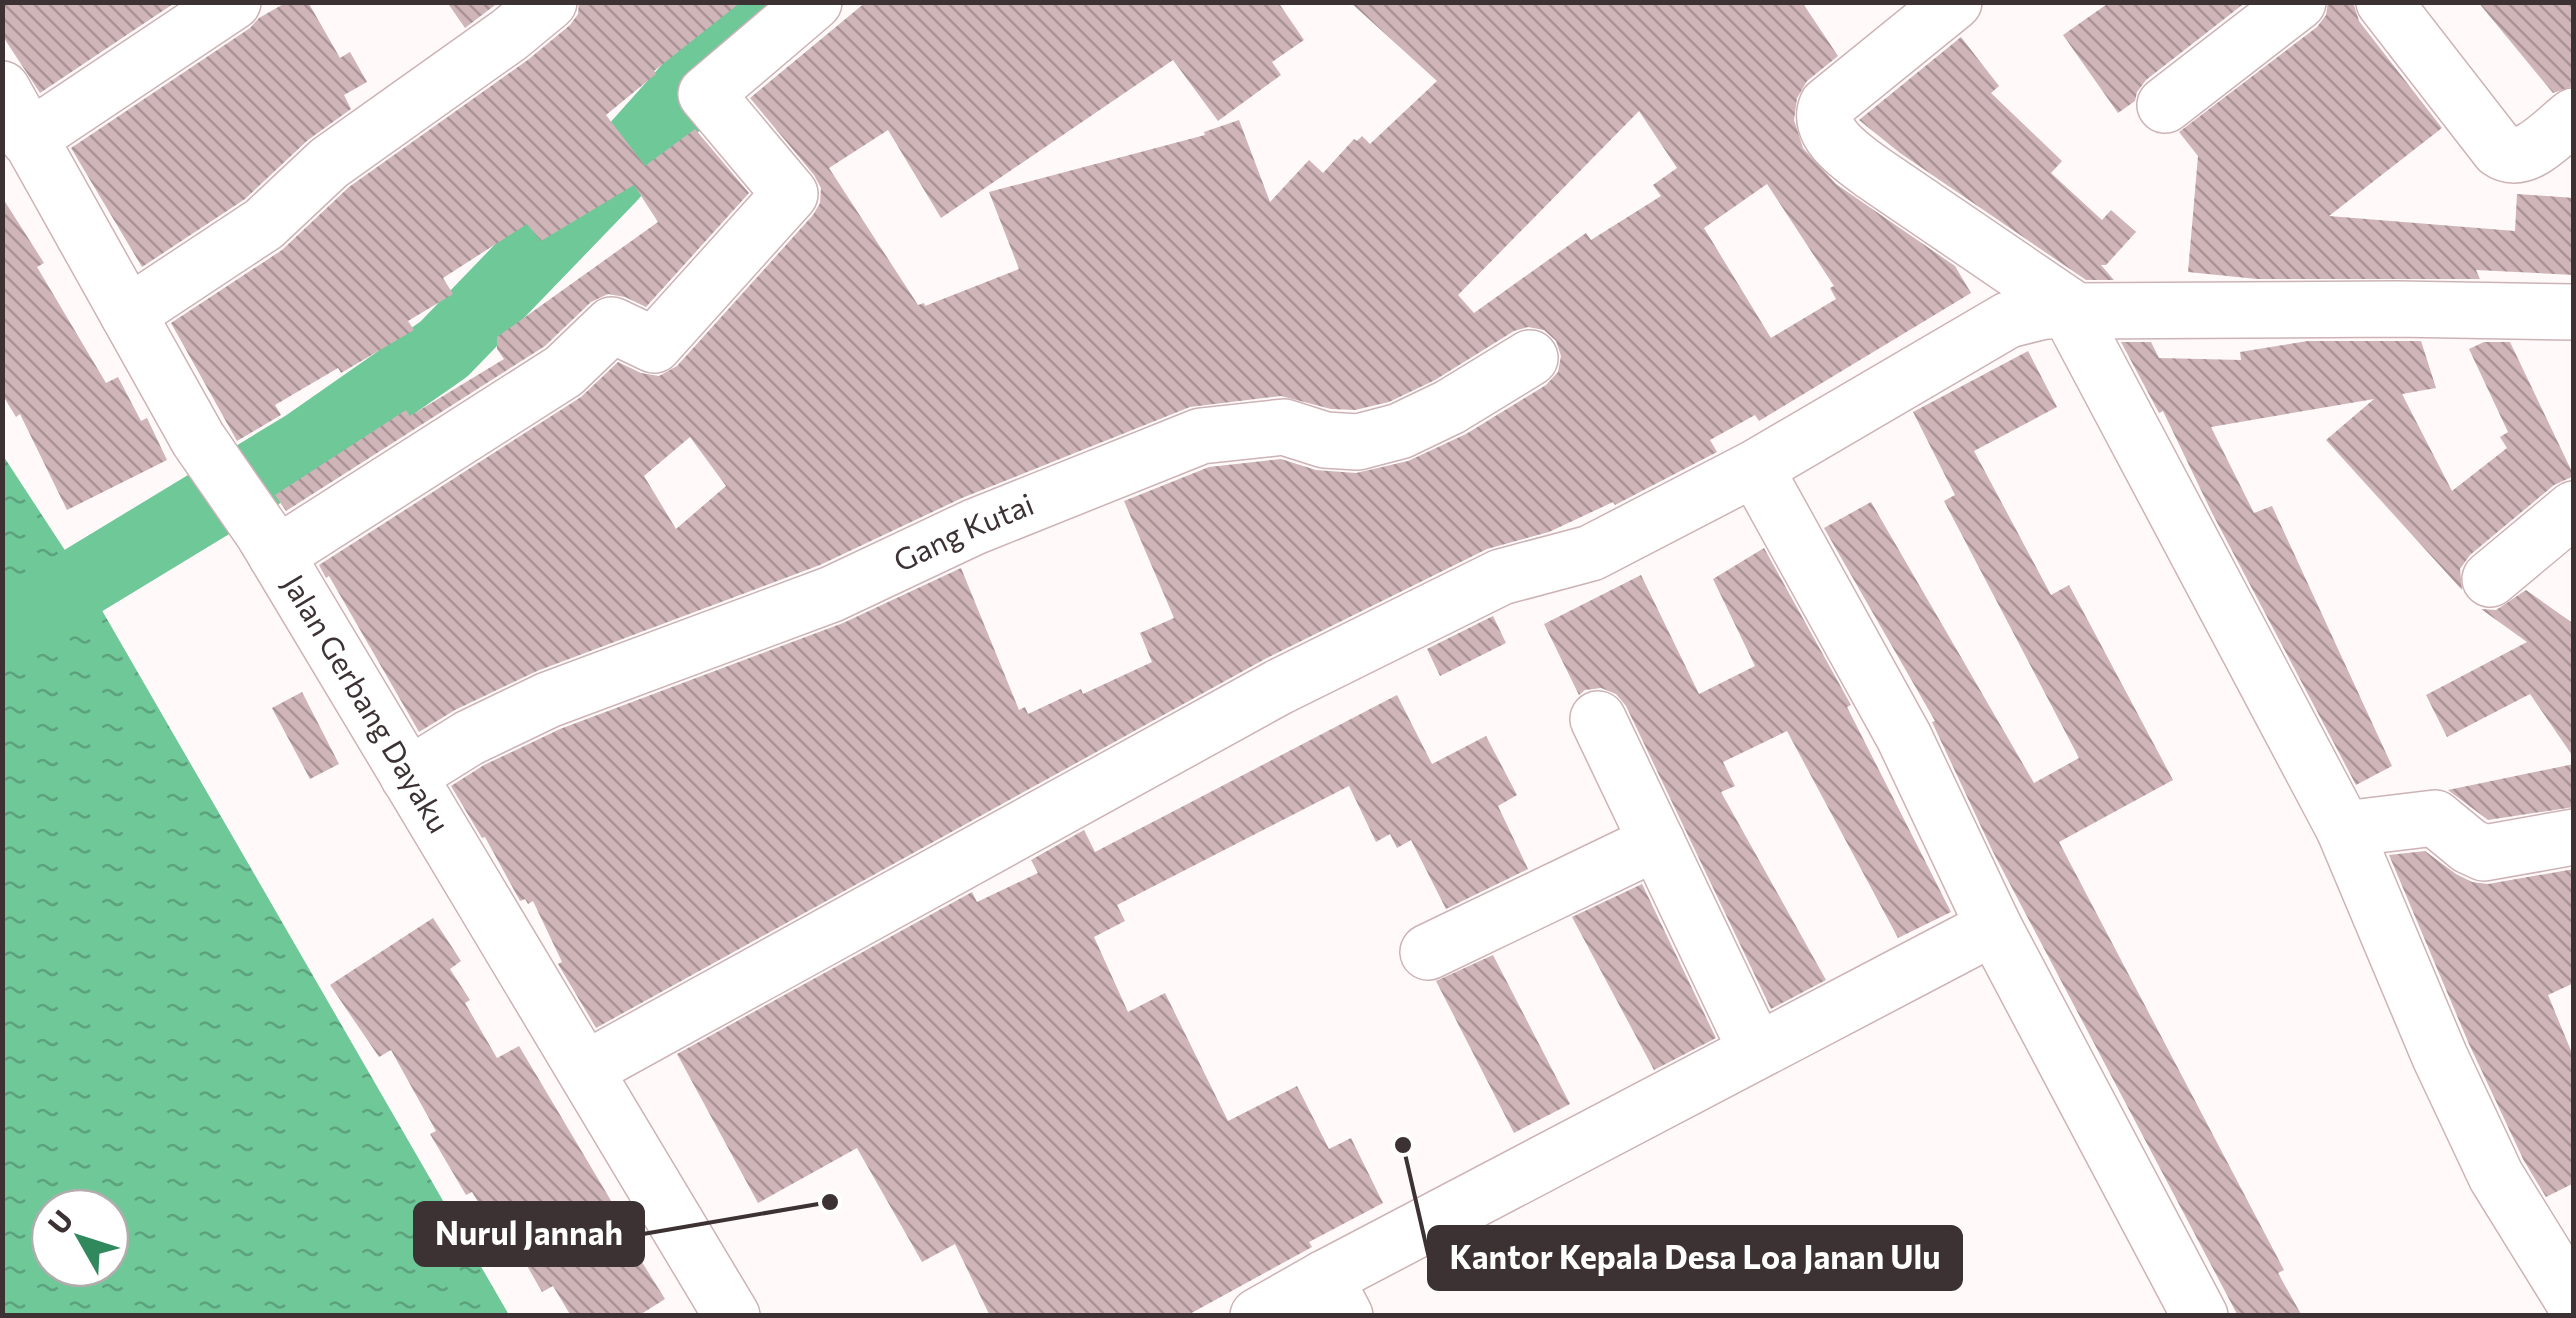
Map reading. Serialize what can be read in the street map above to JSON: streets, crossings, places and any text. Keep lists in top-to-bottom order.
{
  "streets": {
    "main road": ["Gang Kutai", "Jalan Gerbang Dayaku"]
  },
  "crossings": [
    ["Gang Kutai", "Jalan Gerbang Dayaku"]
  ],
  "places": ["Kantor Kepala Desa Loa Janan Ulu", "Nurul Jannah"],
  "north": "top left"
}
